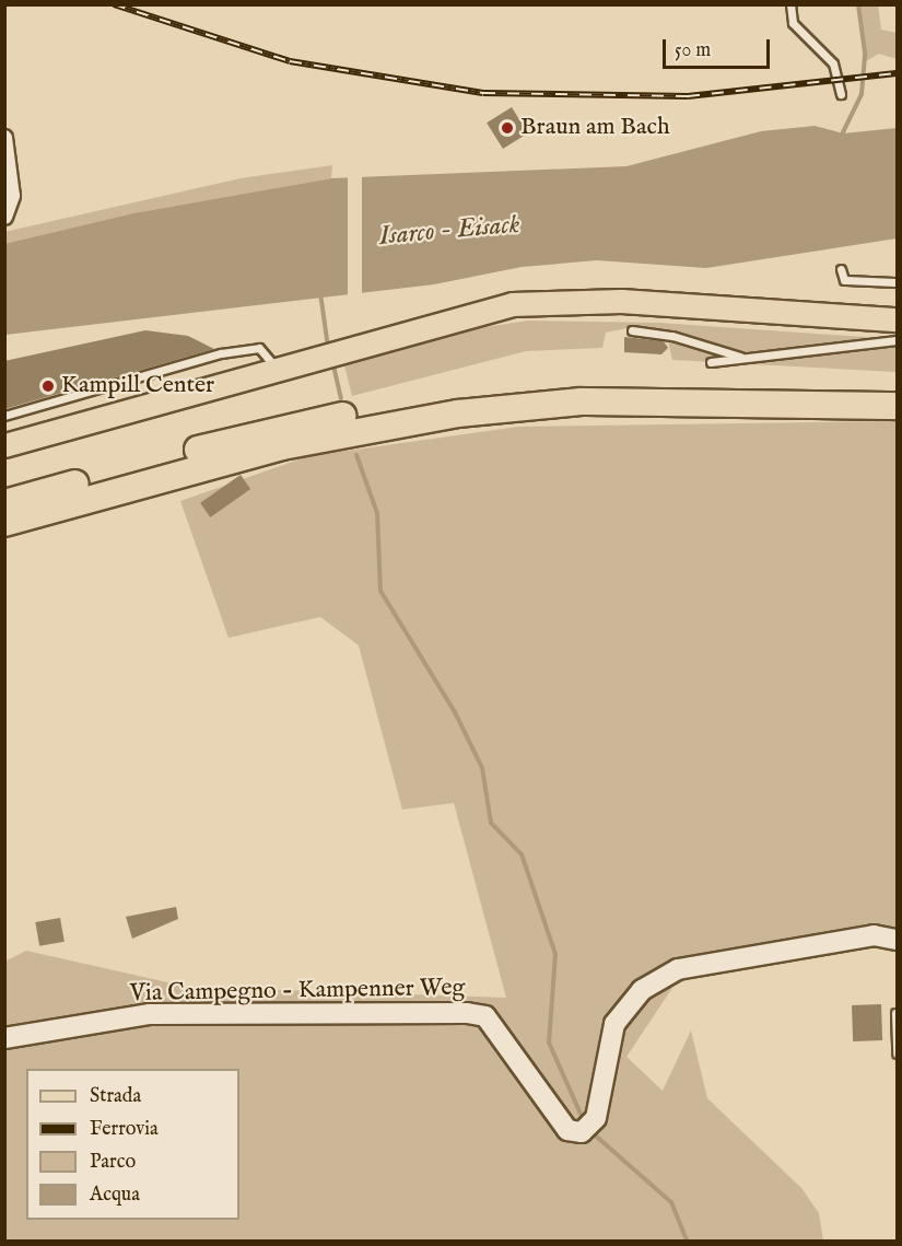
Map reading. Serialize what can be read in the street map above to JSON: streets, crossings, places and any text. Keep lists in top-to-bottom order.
{
  "streets": {
    "street": ["Via Campegno - Kampenner Weg"]
  },
  "water": ["Isarco - Eisack"],
  "places": ["Braun am Bach", "Kampill Center"],
  "legend": [
    "Strada",
    "Ferrovia",
    "Parco",
    "Acqua"
  ],
  "scale_bar": "50 m"
}
